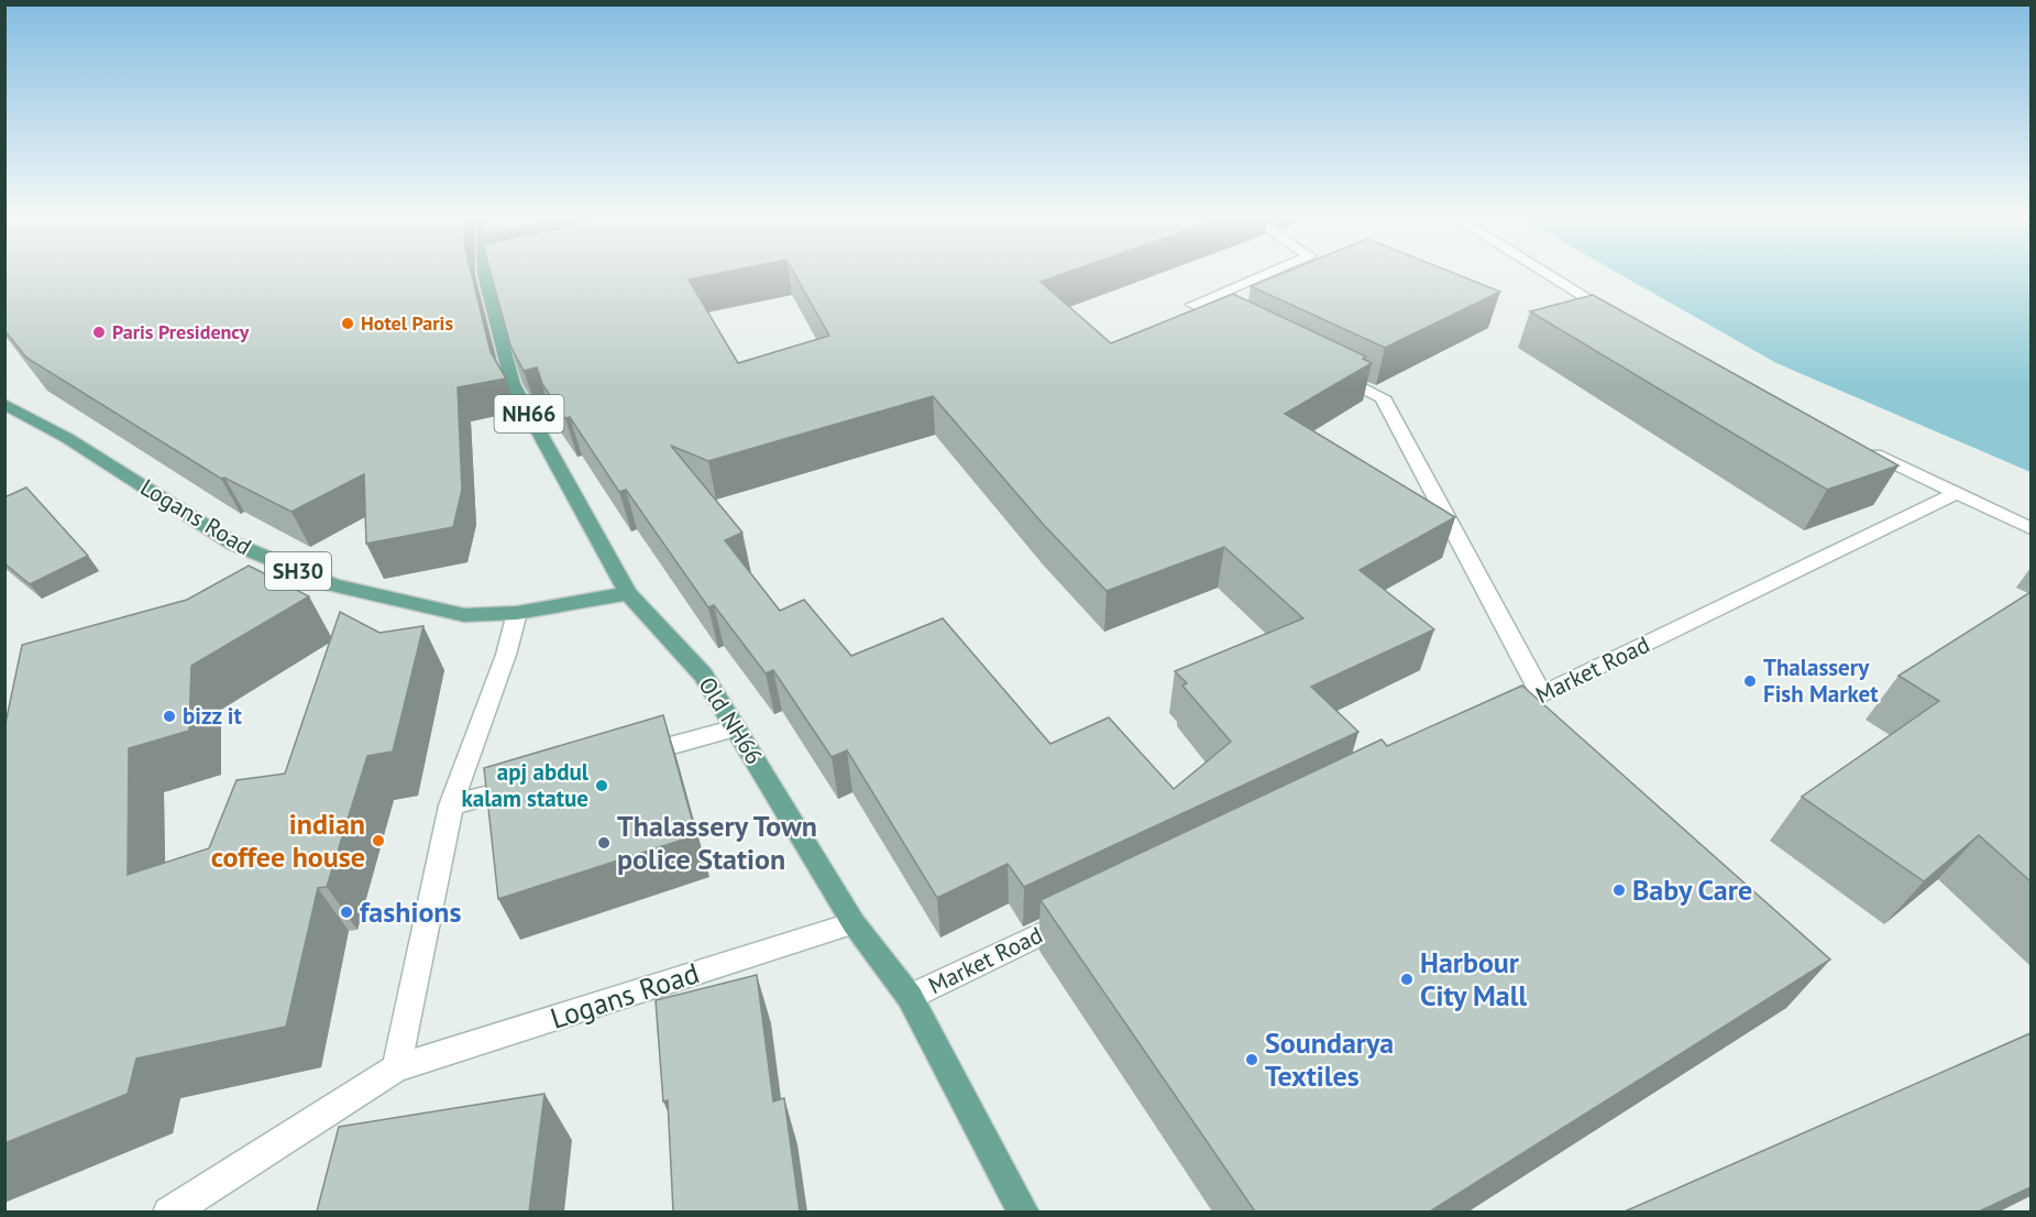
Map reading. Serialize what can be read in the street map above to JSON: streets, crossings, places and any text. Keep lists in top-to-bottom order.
{
  "streets": {
    "main road": [
      "NH66",
      "Logans Road",
      "SH30",
      "Old NH66"
    ],
    "street": ["Market Road"]
  },
  "crossings": [
    ["Logans Road", "Old NH66"],
    ["Market Road", "Old NH66"]
  ],
  "places": [
    "Hotel Paris",
    "Paris Presidency",
    "Thalassery Fish Market",
    "bizz it",
    "apj abdul kalam statue",
    "indian coffee house",
    "Thalassery Town police Station",
    "Baby Care",
    "fashions",
    "Harbour City Mall",
    "Soundarya Textiles"
  ]
}
